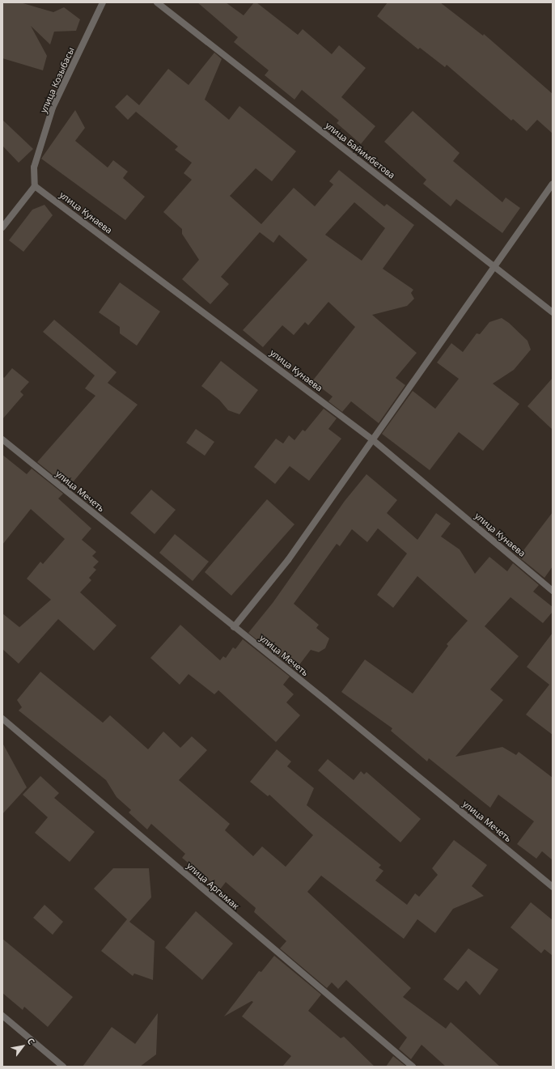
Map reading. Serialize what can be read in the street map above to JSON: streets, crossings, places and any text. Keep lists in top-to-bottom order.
{
  "streets": {
    "street": [
      "улица Козыбасы",
      "улица Байимбетова",
      "улица Кунаева",
      "улица Мечеть",
      "улица Аргымак"
    ]
  },
  "crossings": [
    ["улица Козыбасы", "улица Кунаева"]
  ],
  "north": "top right"
}
